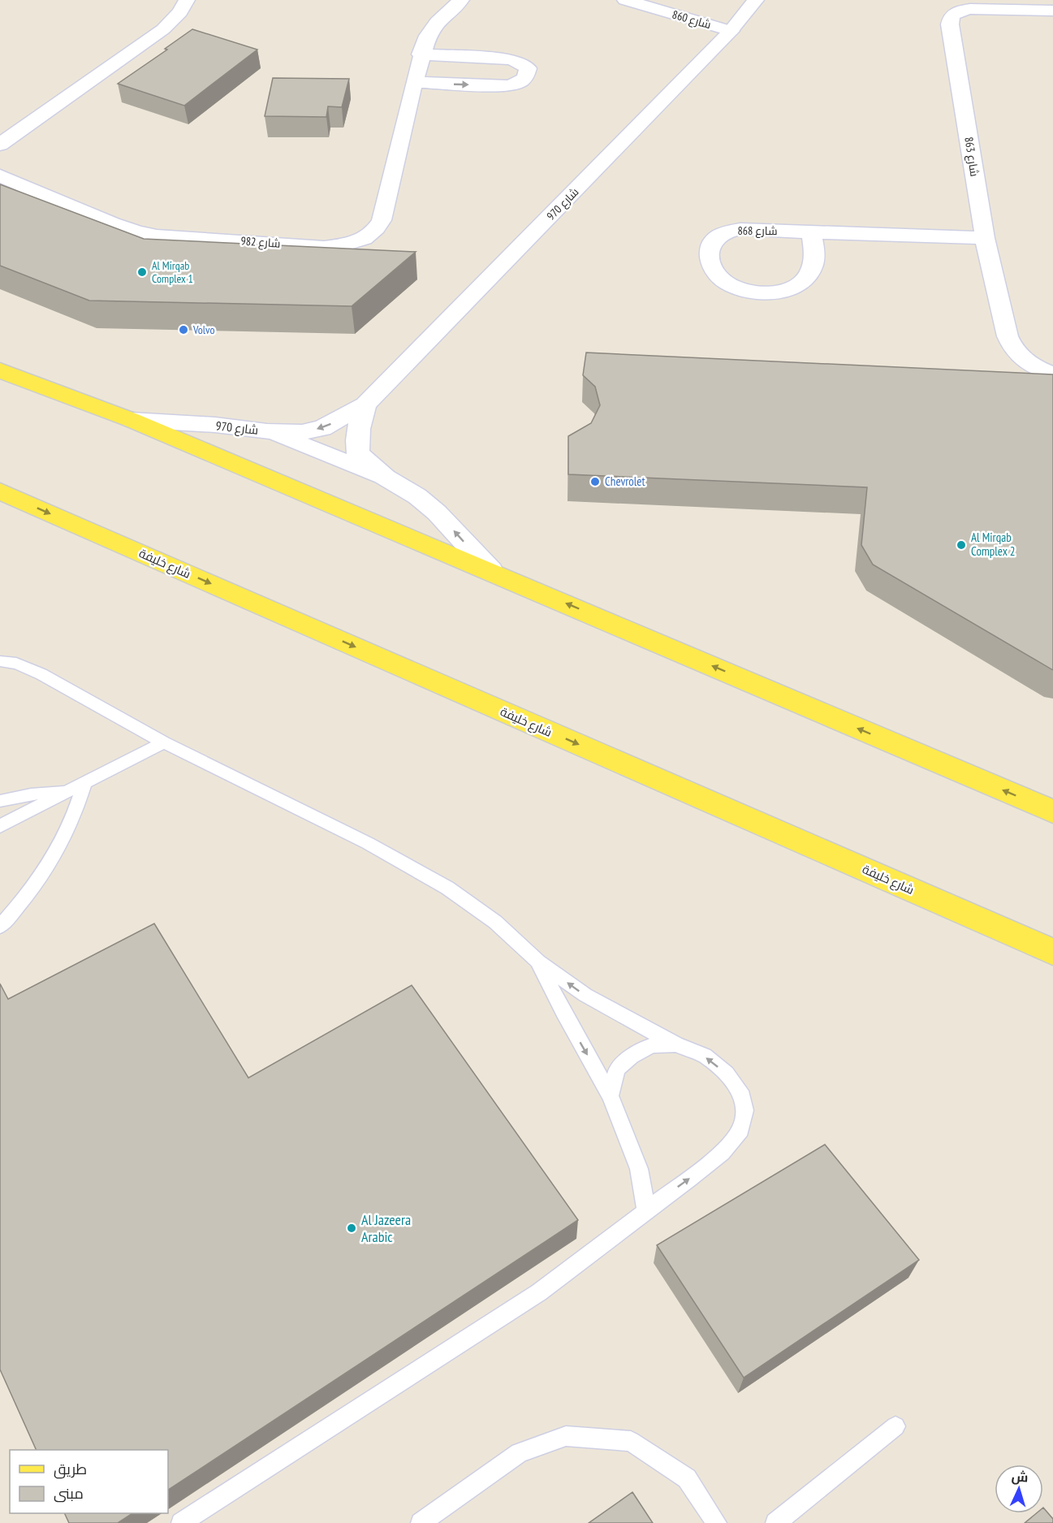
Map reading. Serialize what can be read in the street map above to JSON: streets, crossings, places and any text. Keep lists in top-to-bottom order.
{
  "streets": {
    "main road": ["شارع خليفة"],
    "street": [
      "شارع 860",
      "شارع 863",
      "شارع 970",
      "شارع 868",
      "شارع 982"
    ]
  },
  "crossings": [
    ["شارع 860", "شارع 970"],
    ["شارع 863", "شارع 868"]
  ],
  "places": [
    "Al Mirqab Complex 1",
    "Volvo",
    "Chevrolet",
    "Al Mirqab Complex 2",
    "Al Jazeera Arabic"
  ],
  "legend": ["طريق", "مبنى"],
  "north": "top"
}
